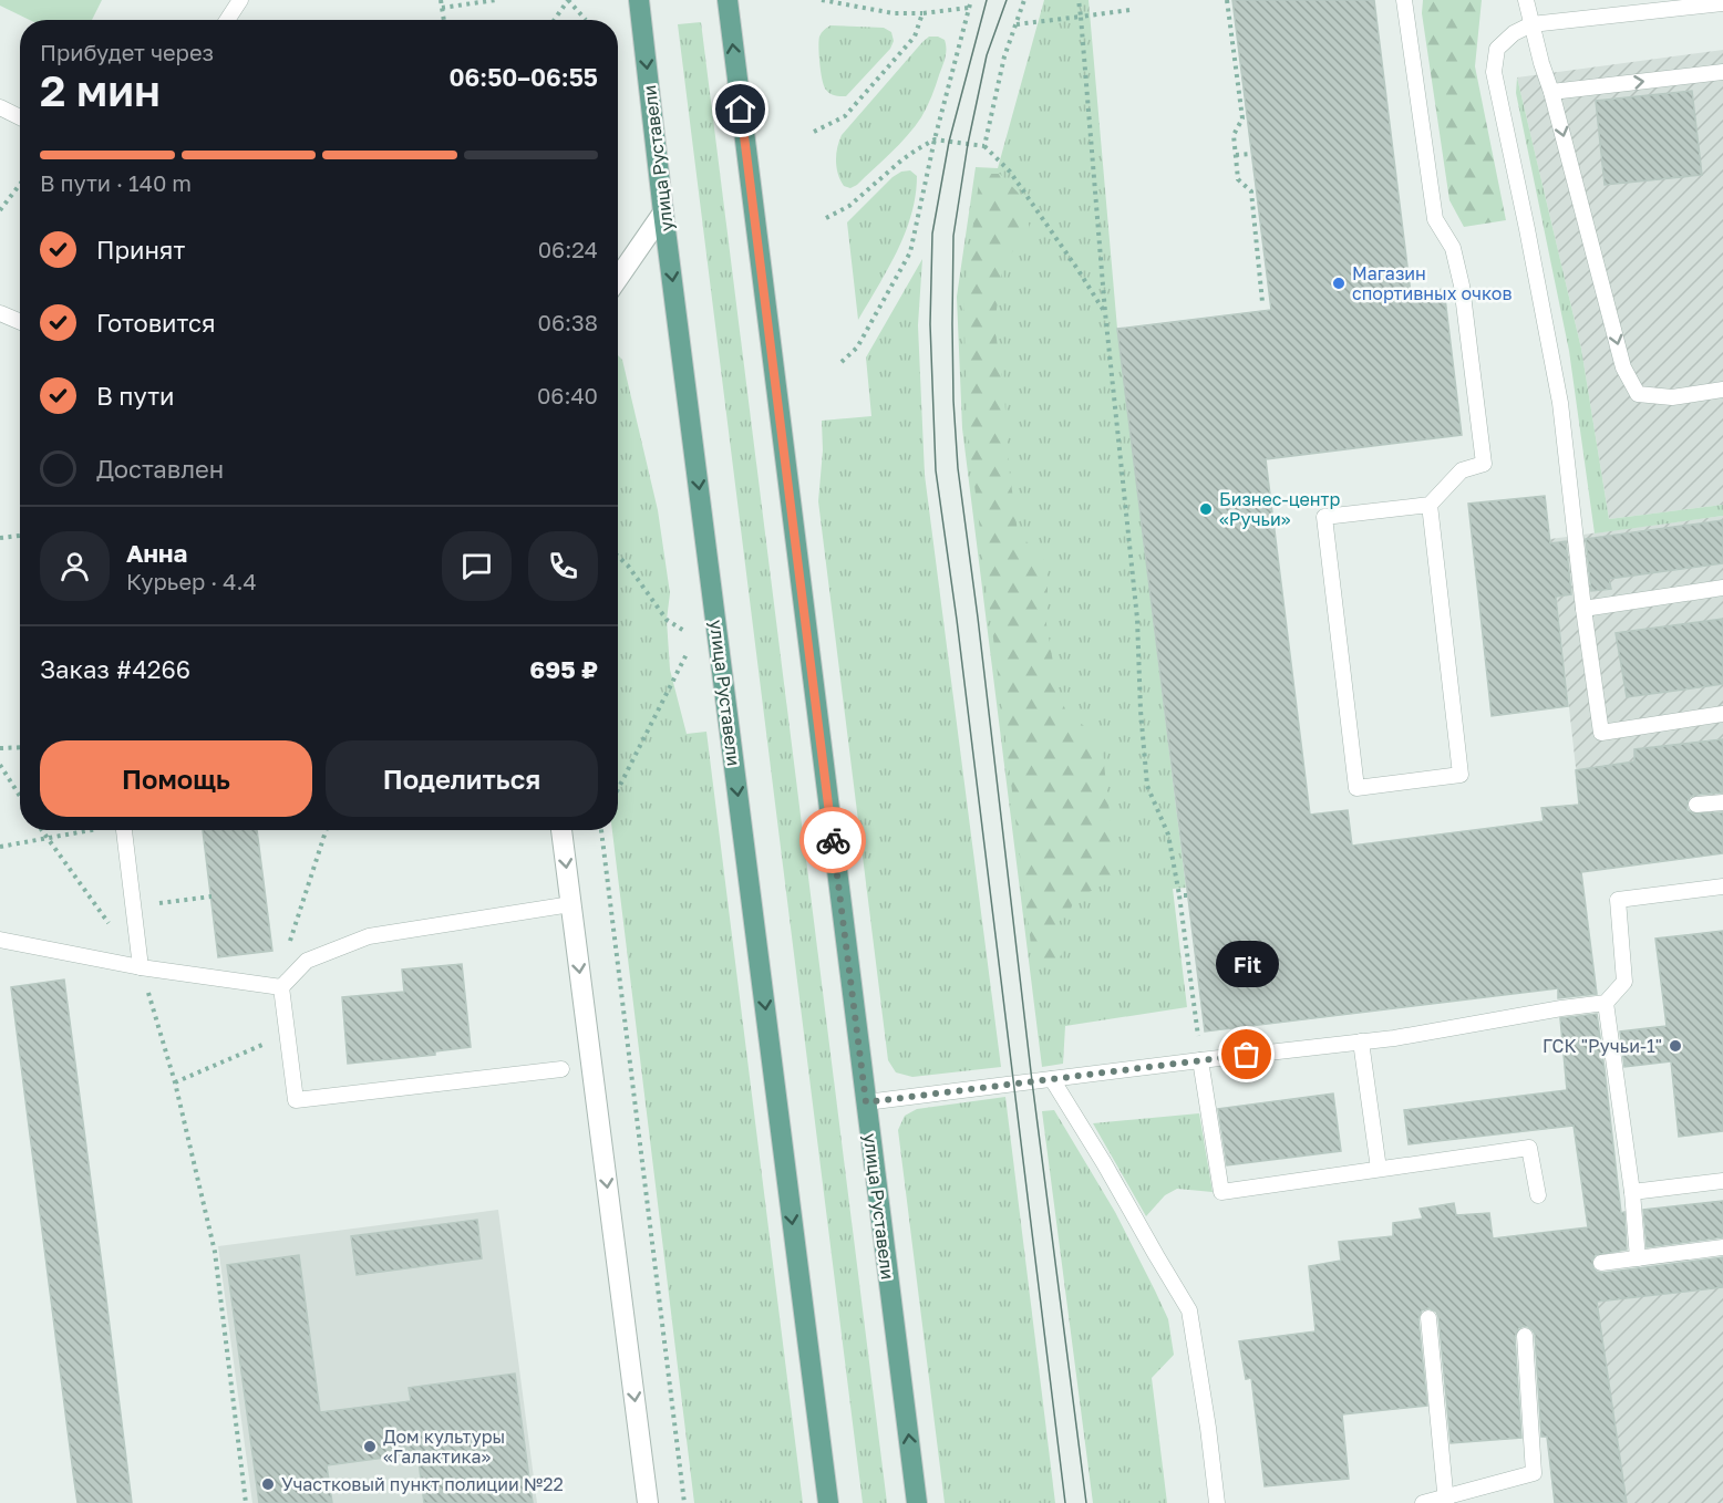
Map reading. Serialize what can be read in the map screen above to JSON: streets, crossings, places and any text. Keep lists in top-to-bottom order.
{
  "streets": {
    "main road": ["улица Руставели"]
  },
  "places": [
    "Магазин спортивных очков",
    "Бизнес-центр «Ручьи»",
    "ГСК \"Ручьи-1\"",
    "Fit",
    "Дом культуры «Галактика»",
    "Участковый пункт полиции №22"
  ],
  "page": {
    "heading": ["2 мин", "Прибудет через", "06:50–06:55"],
    "panel": [
      "Анна",
      "Курьер · 4.4",
      "Заказ #4266",
      "695 ₽"
    ],
    "bar": "В пути · 140 m",
    "list": [
      ["Принят", "06:24"],
      ["Готовится", "06:38"],
      ["В пути", "06:40"],
      "Доставлен"
    ],
    "buttons": ["Помощь", "Поделиться"],
    "bubble": "Fit"
  }
}
